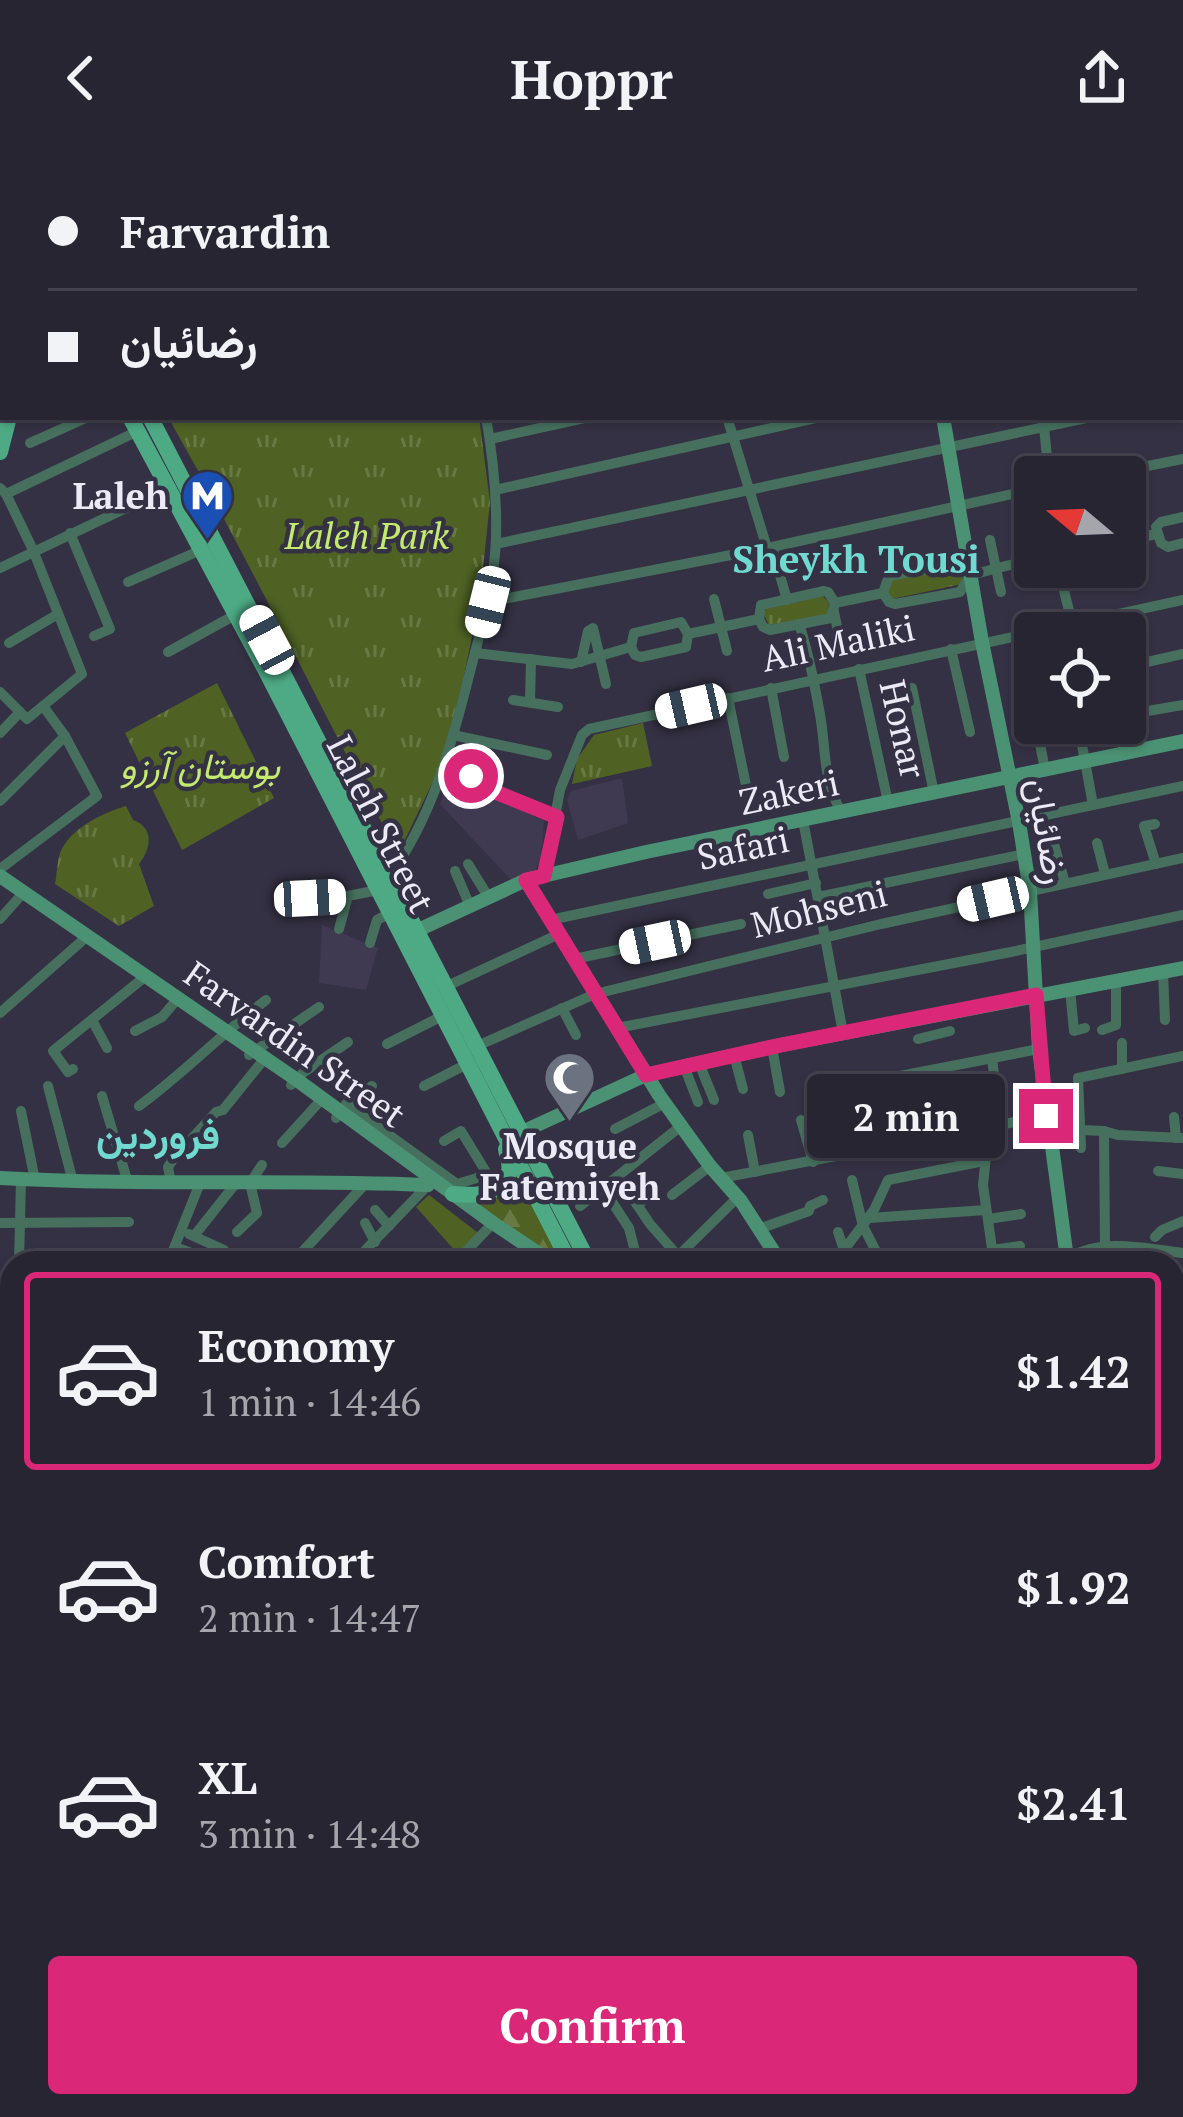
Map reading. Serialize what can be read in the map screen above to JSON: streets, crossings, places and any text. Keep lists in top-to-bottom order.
{
  "streets": {
    "main road": ["Laleh Street"],
    "street": [
      "Ali Maliki",
      "Honar",
      "Zakeri",
      "رضائیان",
      "Safari",
      "Mohseni",
      "Farvardin Street"
    ]
  },
  "crossings": [
    ["Ali Maliki", "Honar"],
    ["Ali Maliki", "Zakeri"],
    ["Ali Maliki", "رضائیان"],
    ["Honar", "Zakeri"],
    ["Zakeri", "Laleh Street"],
    ["Zakeri", "رضائیان"],
    ["Laleh Street", "Mohseni"],
    ["رضائیان", "Safari"],
    ["رضائیان", "Mohseni"]
  ],
  "districts": ["Sheykh Tousi", "فروردین"],
  "parks": ["Laleh Park", "بوستان آرزو"],
  "places": {
    "metro station": ["Laleh"],
    "mosque": ["Mosque Fatemiyeh"]
  },
  "north": "left",
  "page": {
    "header": "Hoppr",
    "banner": ["Farvardin", "رضائیان"],
    "bubble": "2 min",
    "list": [
      {
        "name": "Economy",
        "note": "1 min · 14:46",
        "value": "$1.42"
      },
      {
        "name": "Comfort",
        "note": "2 min · 14:47",
        "value": "$1.92"
      },
      {
        "name": "XL",
        "note": "3 min · 14:48",
        "value": "$2.41"
      }
    ],
    "buttons": "Confirm"
  }
}
